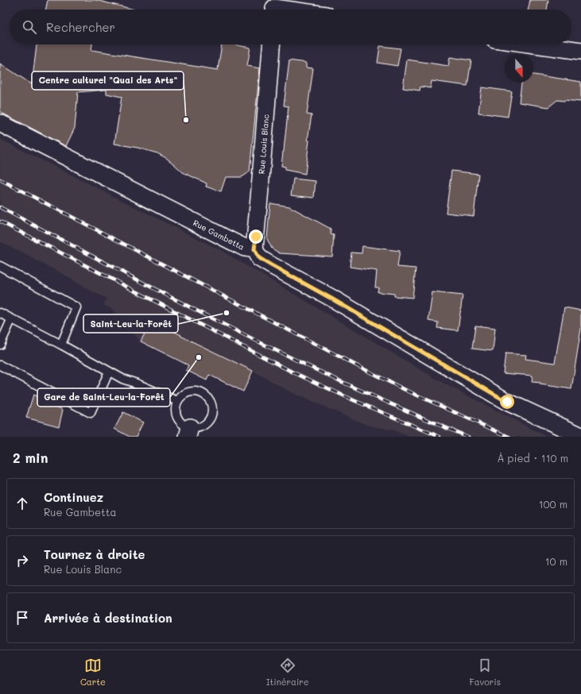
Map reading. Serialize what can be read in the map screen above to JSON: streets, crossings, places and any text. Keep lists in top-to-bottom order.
{
  "streets": {
    "street": ["Rue Louis Blanc", "Rue Gambetta"]
  },
  "crossings": [
    ["Rue Louis Blanc", "Rue Gambetta"]
  ],
  "places": ["Centre culturel \"Quai des Arts\"", "Saint-Leu-la-Forêt", "Gare de Saint-Leu-la-Forêt"],
  "north": "bottom",
  "page": {
    "search": "Rechercher",
    "heading": ["2 min", "À pied · 110 m"],
    "list": [
      ["Continuez", "Rue Gambetta", "100 m"],
      ["Tournez à droite", "Rue Louis Blanc", "10 m"],
      "Arrivée à destination"
    ],
    "nav": ["Carte", "Itinéraire", "Favoris"]
  }
}
